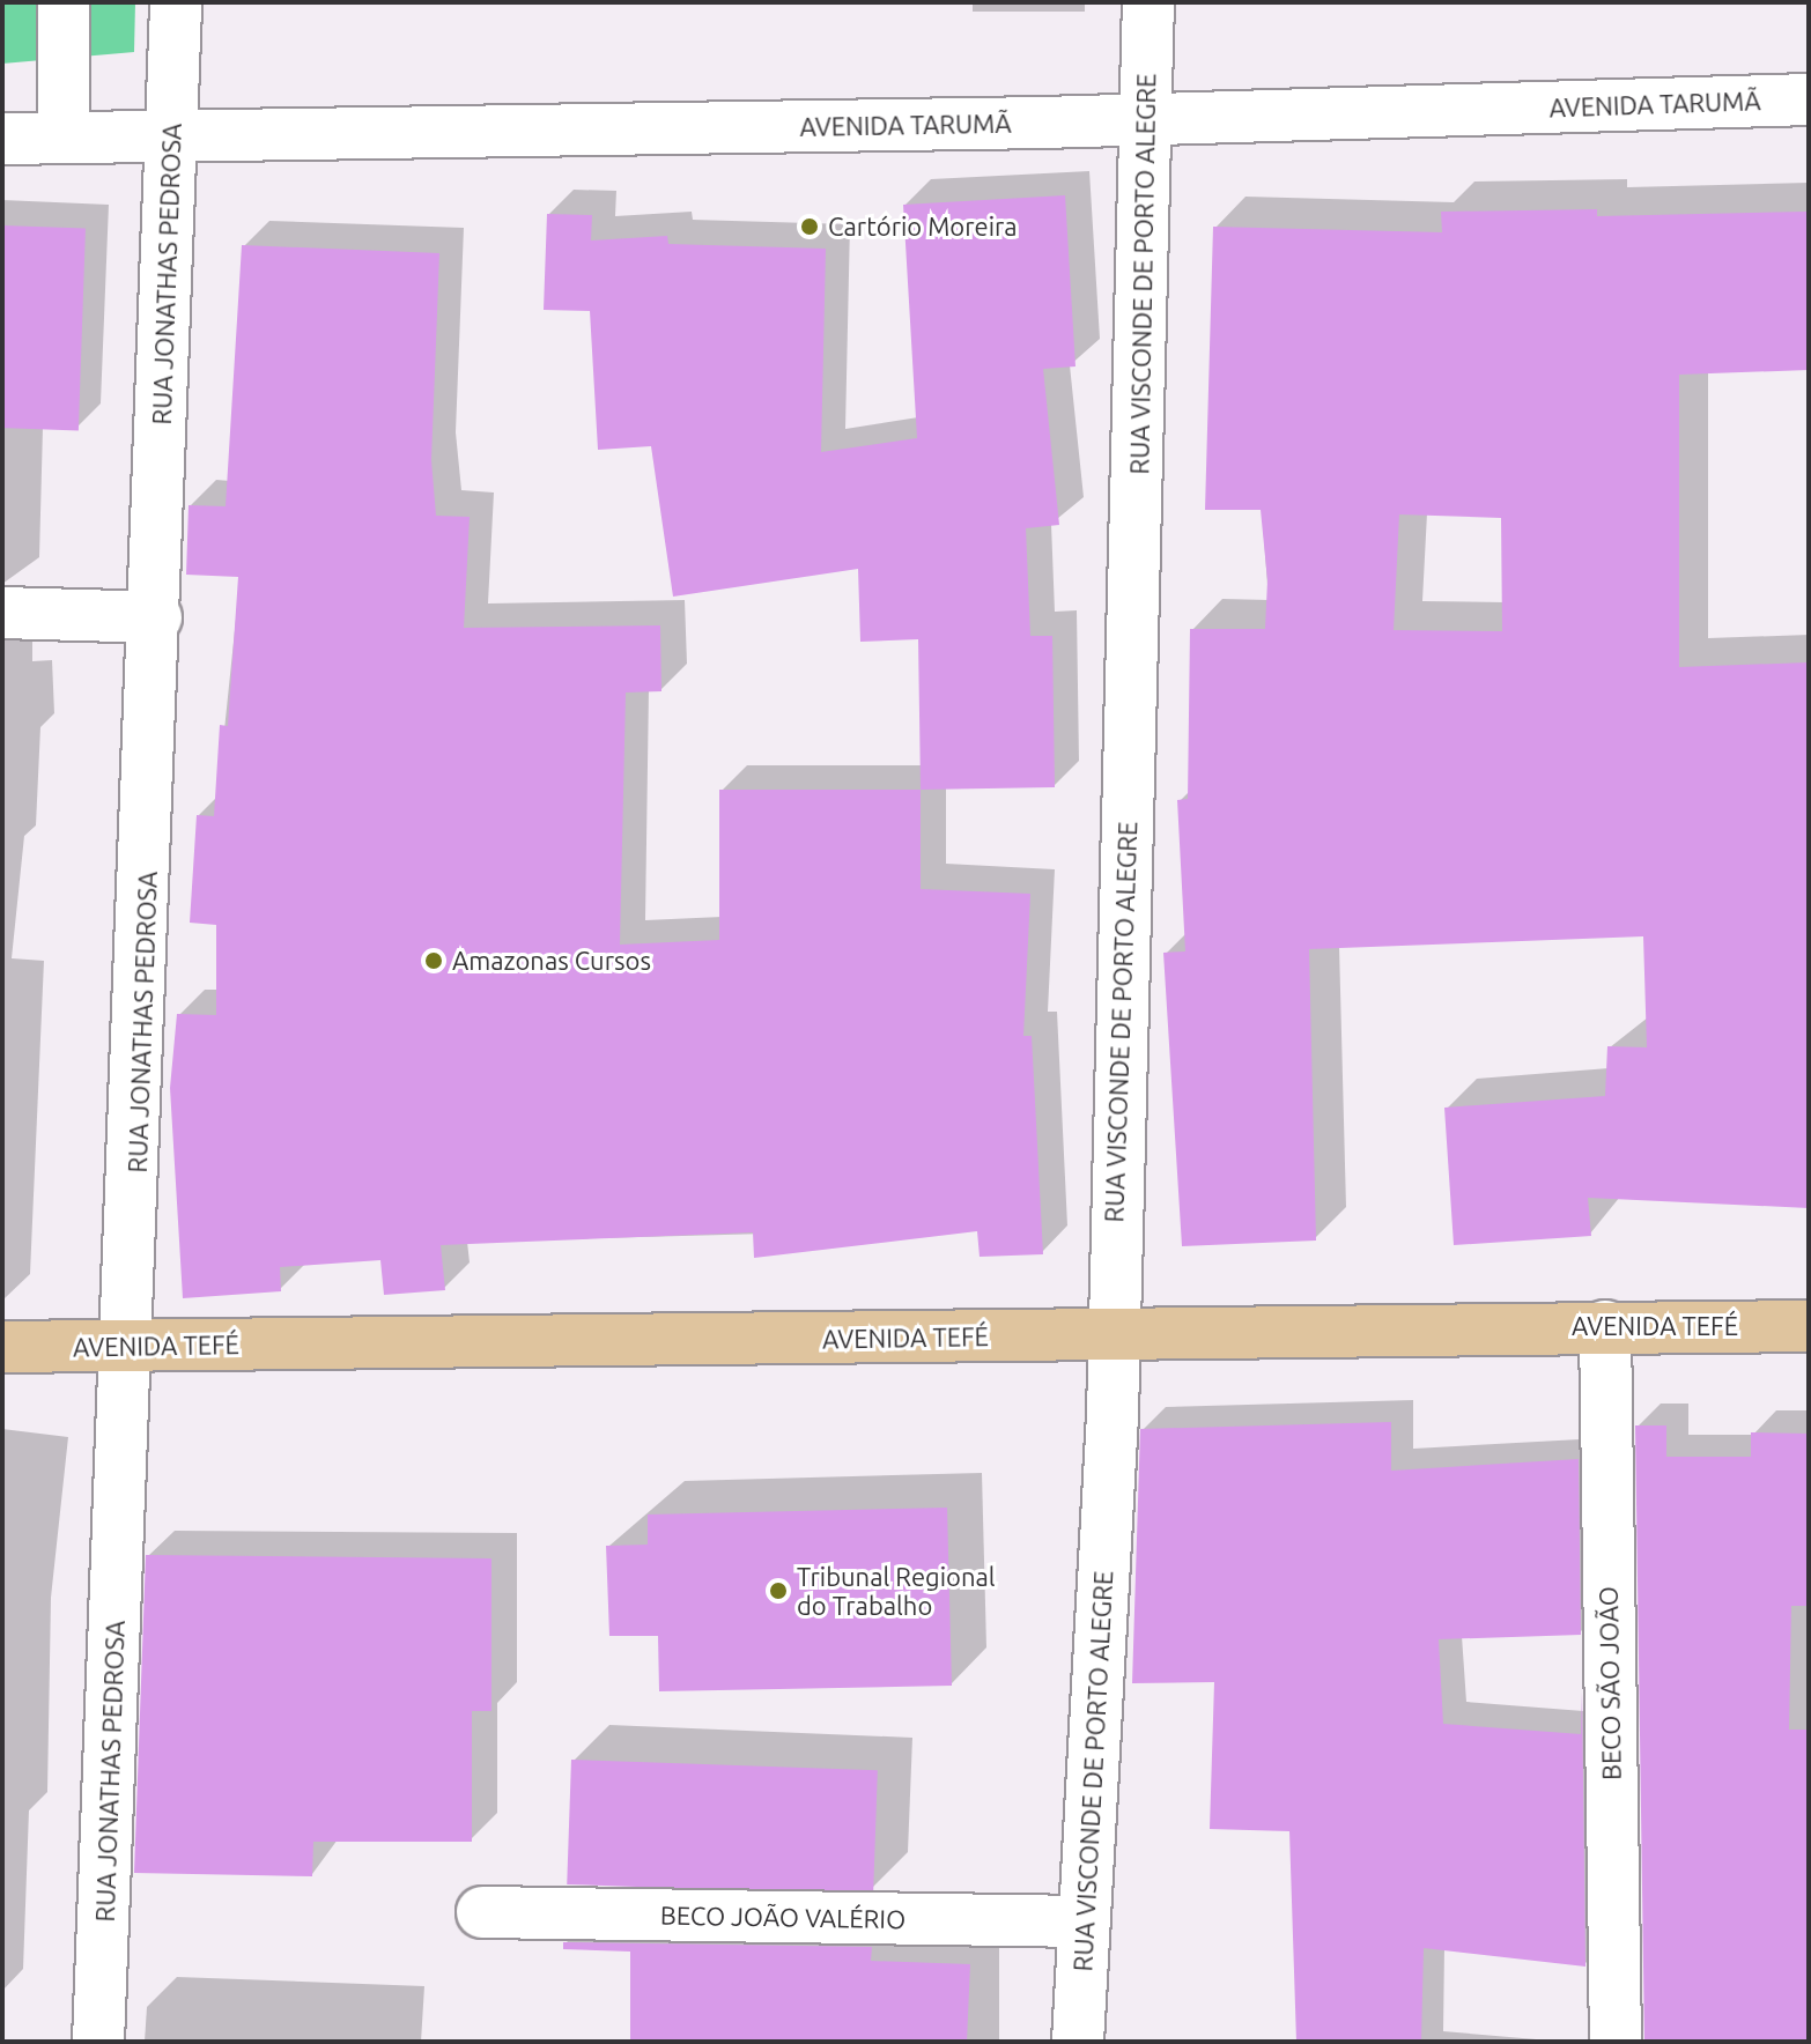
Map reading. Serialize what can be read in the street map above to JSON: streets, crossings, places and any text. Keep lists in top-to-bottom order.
{
  "streets": {
    "main road": ["AVENIDA TEFÉ"],
    "street": [
      "AVENIDA TARUMÃ",
      "RUA JONATHAS PEDROSA",
      "RUA VISCONDE DE PORTO ALEGRE",
      "BECO SÃO JOÃO",
      "BECO JOÃO VALÉRIO"
    ]
  },
  "crossings": [
    ["AVENIDA TARUMÃ", "RUA JONATHAS PEDROSA"],
    ["AVENIDA TARUMÃ", "RUA VISCONDE DE PORTO ALEGRE"],
    ["RUA JONATHAS PEDROSA", "AVENIDA TEFÉ"],
    ["RUA VISCONDE DE PORTO ALEGRE", "AVENIDA TEFÉ"],
    ["RUA VISCONDE DE PORTO ALEGRE", "BECO JOÃO VALÉRIO"],
    ["AVENIDA TEFÉ", "BECO SÃO JOÃO"]
  ],
  "places": ["Cartório Moreira", "Amazonas Cursos", "Tribunal Regional do Trabalho"]
}
